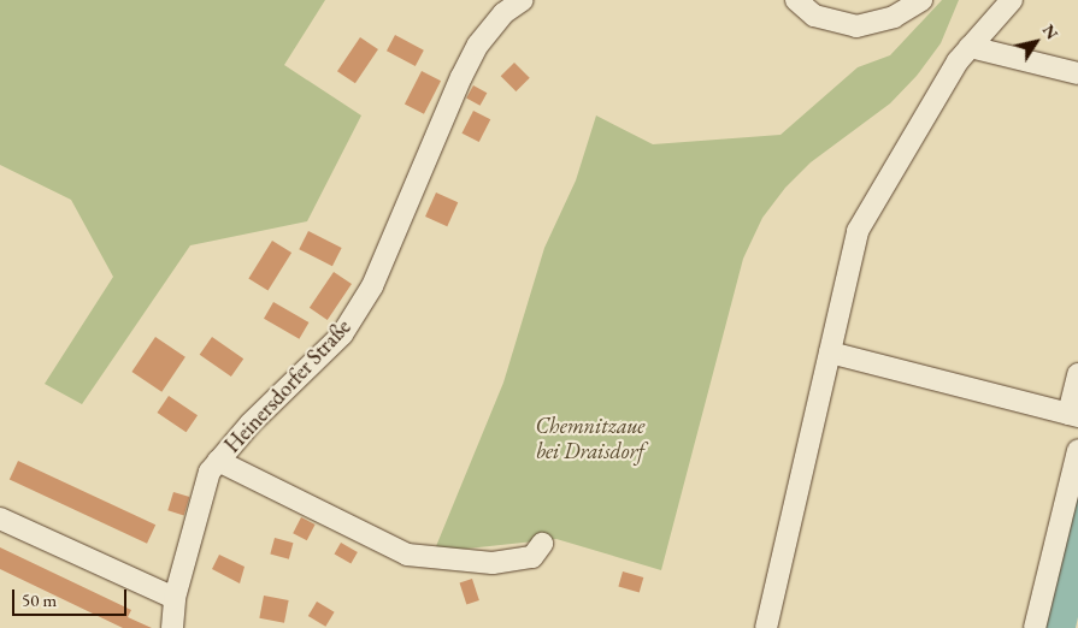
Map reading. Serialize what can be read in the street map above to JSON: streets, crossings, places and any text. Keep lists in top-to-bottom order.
{
  "streets": {
    "street": ["Heinersdorfer Straße"]
  },
  "parks": ["Chemnitzaue bei Draisdorf"],
  "scale_bar": "50 m",
  "north": "top right"
}
